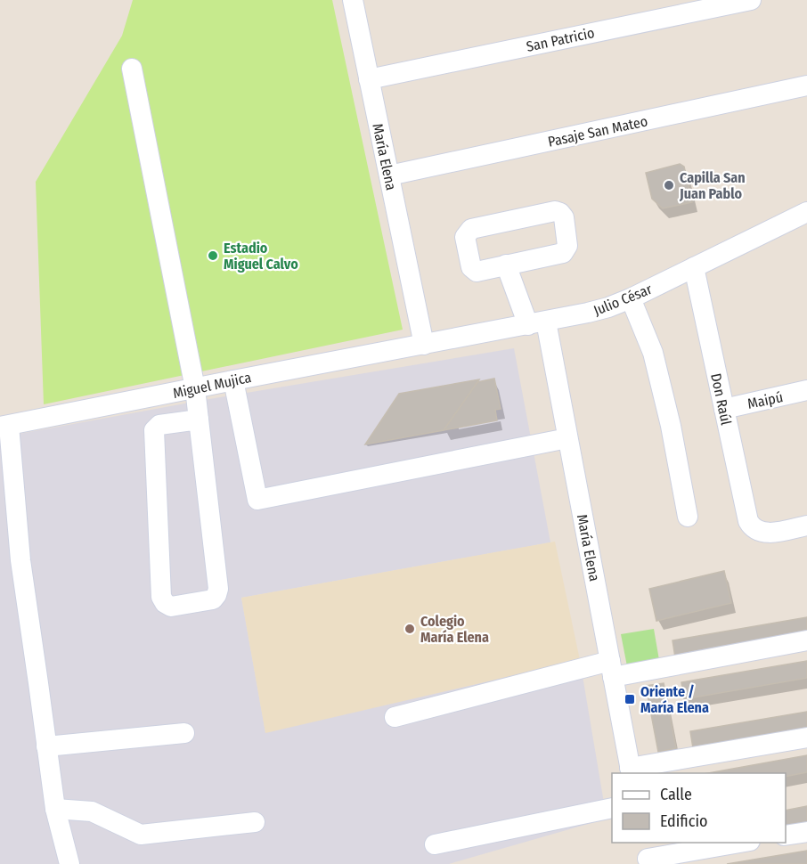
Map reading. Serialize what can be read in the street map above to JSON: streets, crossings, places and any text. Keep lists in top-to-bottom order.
{
  "streets": {
    "street": [
      "San Patricio",
      "Pasaje San Mateo",
      "María Elena",
      "Julio César",
      "Miguel Mujica",
      "Don Raúl",
      "Maipú"
    ]
  },
  "crossings": [
    ["San Patricio", "María Elena"],
    ["Pasaje San Mateo", "María Elena"],
    ["María Elena", "Julio César"],
    ["María Elena", "Miguel Mujica"],
    ["Julio César", "Miguel Mujica"],
    ["Julio César", "Don Raúl"],
    ["Don Raúl", "Maipú"]
  ],
  "places": {
    "other": ["Capilla San Juan Pablo", "Estadio Miguel Calvo", "Colegio María Elena"],
    "transit": ["Oriente / María Elena"]
  },
  "legend": ["Calle", "Edificio"]
}
